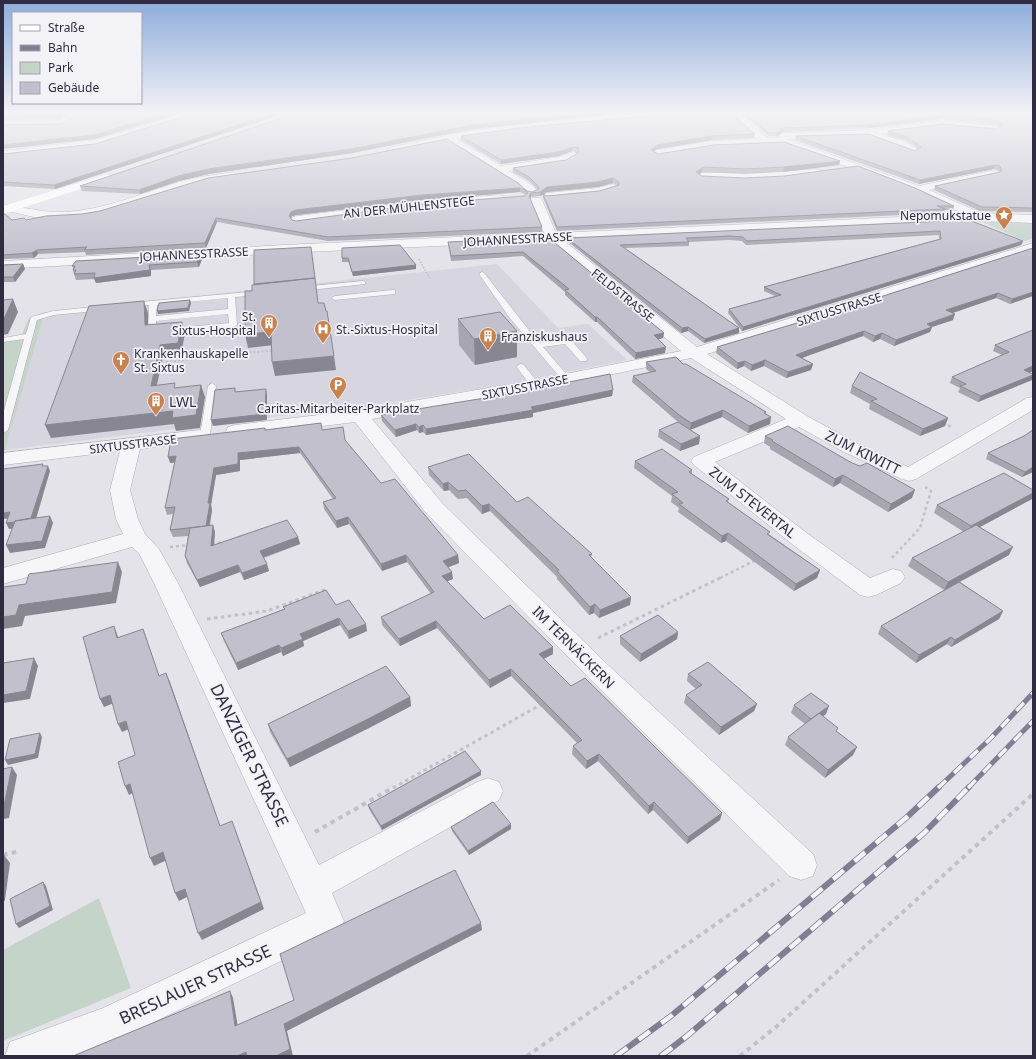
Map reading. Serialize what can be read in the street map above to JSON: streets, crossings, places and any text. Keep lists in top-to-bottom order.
{
  "streets": {
    "street": [
      "AN DER MÜHLENSTEGE",
      "JOHANNESSTRASSE",
      "FELDSTRASSE",
      "SIXTUSSTRASSE",
      "ZUM KIWITT",
      "ZUM STEVERTAL",
      "IM TERNÄCKERN",
      "DANZIGER STRASSE",
      "BRESLAUER STRASSE"
    ]
  },
  "crossings": [
    ["JOHANNESSTRASSE", "FELDSTRASSE"],
    ["FELDSTRASSE", "SIXTUSSTRASSE"],
    ["FELDSTRASSE", "ZUM KIWITT"],
    ["SIXTUSSTRASSE", "ZUM KIWITT"],
    ["SIXTUSSTRASSE", "IM TERNÄCKERN"],
    ["SIXTUSSTRASSE", "DANZIGER STRASSE"],
    ["ZUM KIWITT", "ZUM STEVERTAL"],
    ["DANZIGER STRASSE", "BRESLAUER STRASSE"]
  ],
  "places": {
    "place": ["Nepomukstatue"],
    "building": ["St. Sixtus-Hospital", "Franziskushaus", "LWL"],
    "hospital": ["St.-Sixtus-Hospital"],
    "church": ["Krankenhauskapelle St. Sixtus"],
    "parking": ["Caritas-Mitarbeiter-Parkplatz"]
  },
  "legend": [
    "Straße",
    "Bahn",
    "Park",
    "Gebäude"
  ]
}
